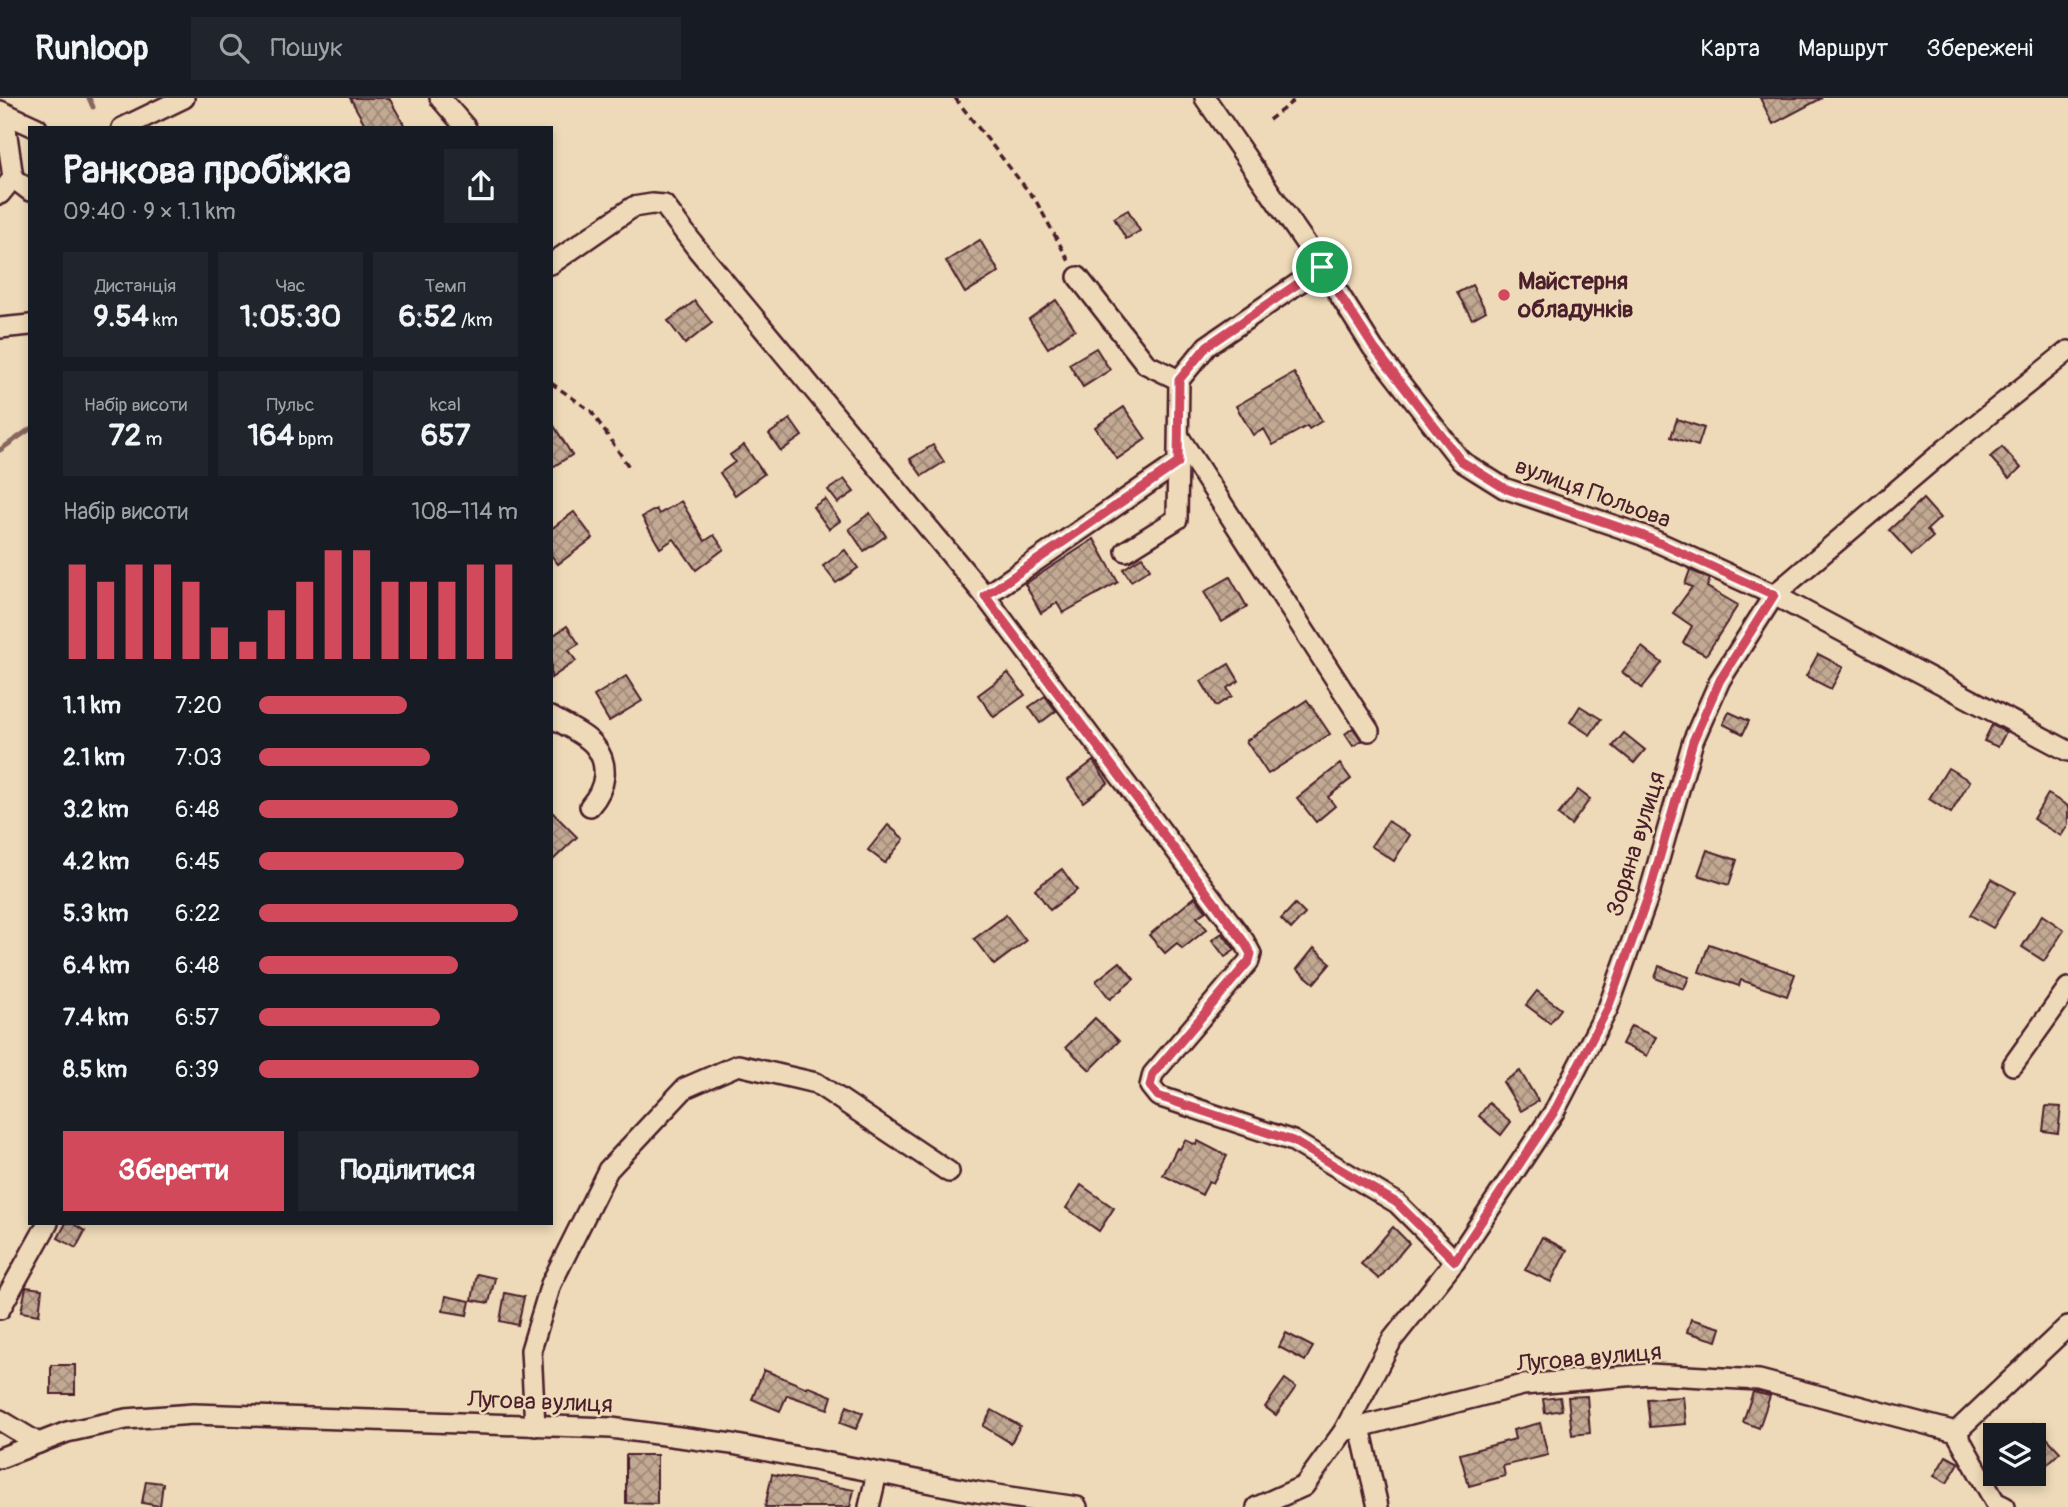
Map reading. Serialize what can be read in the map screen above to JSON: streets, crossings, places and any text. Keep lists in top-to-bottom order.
{
  "streets": {
    "street": ["вулиця Польова", "Зоряна вулиця", "Лугова вулиця"]
  },
  "crossings": [
    ["вулиця Польова", "Зоряна вулиця"],
    ["Зоряна вулиця", "Лугова вулиця"]
  ],
  "places": ["Майстерня обладунків"],
  "page": {
    "header": "Runloop",
    "search": "Пошук",
    "nav": ["Карта", "Маршрут", "Збережені"],
    "heading": ["Ранкова пробіжка", "09:40 · 9 × 1.1 km"],
    "stats": [
      ["Дистанція", "9.54 km"],
      ["Час", "1:05:30"],
      ["Темп", "6:52 /km"],
      ["Набір висоти", "72 m"],
      ["Пульс", "164 bpm"],
      ["kcal", "657"]
    ],
    "chart": ["Набір висоти", "108–114 m"],
    "list": [
      {
        "name": "1.1 km",
        "note": "7:20"
      },
      {
        "name": "2.1 km",
        "note": "7:03"
      },
      {
        "name": "3.2 km",
        "note": "6:48"
      },
      {
        "name": "4.2 km",
        "note": "6:45"
      },
      {
        "name": "5.3 km",
        "note": "6:22"
      },
      {
        "name": "6.4 km",
        "note": "6:48"
      },
      {
        "name": "7.4 km",
        "note": "6:57"
      },
      {
        "name": "8.5 km",
        "note": "6:39"
      }
    ],
    "buttons": ["Зберегти", "Поділитися"]
  }
}
